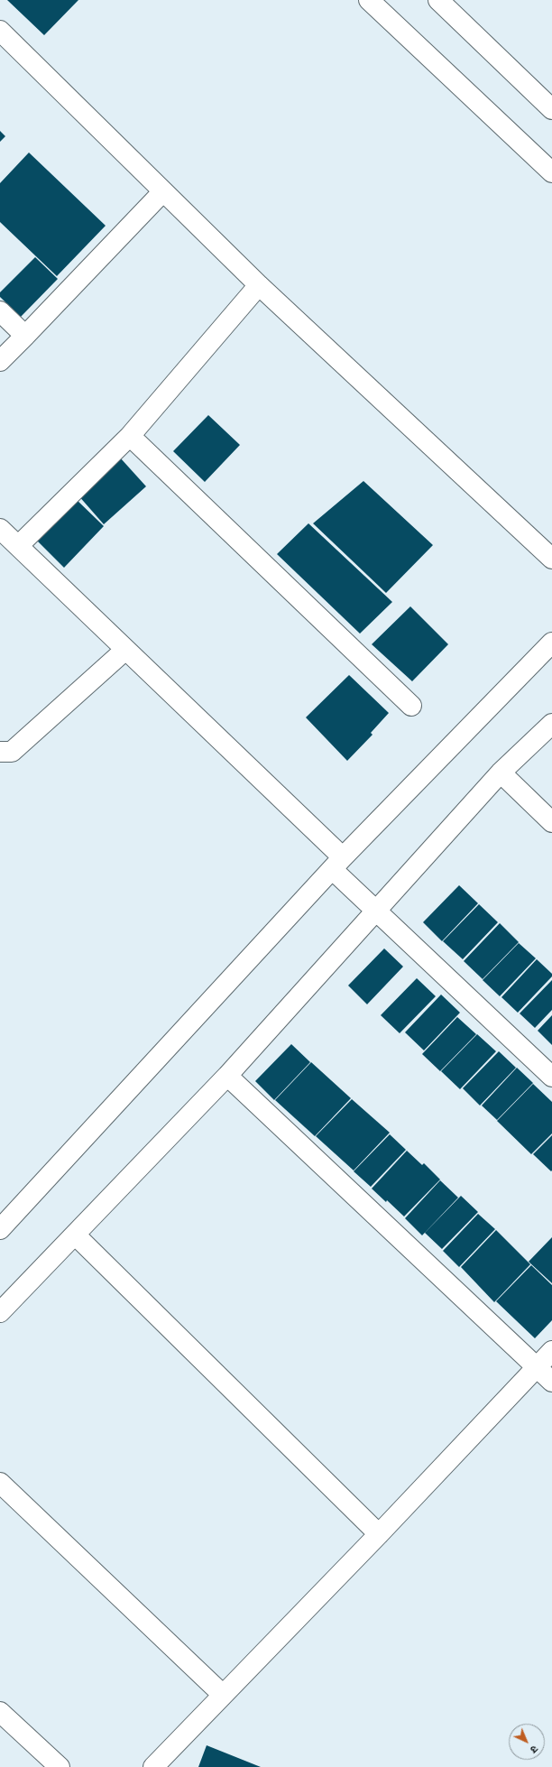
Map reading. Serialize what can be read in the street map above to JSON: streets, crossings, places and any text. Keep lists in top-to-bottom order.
{
  "north": "bottom right"
}
